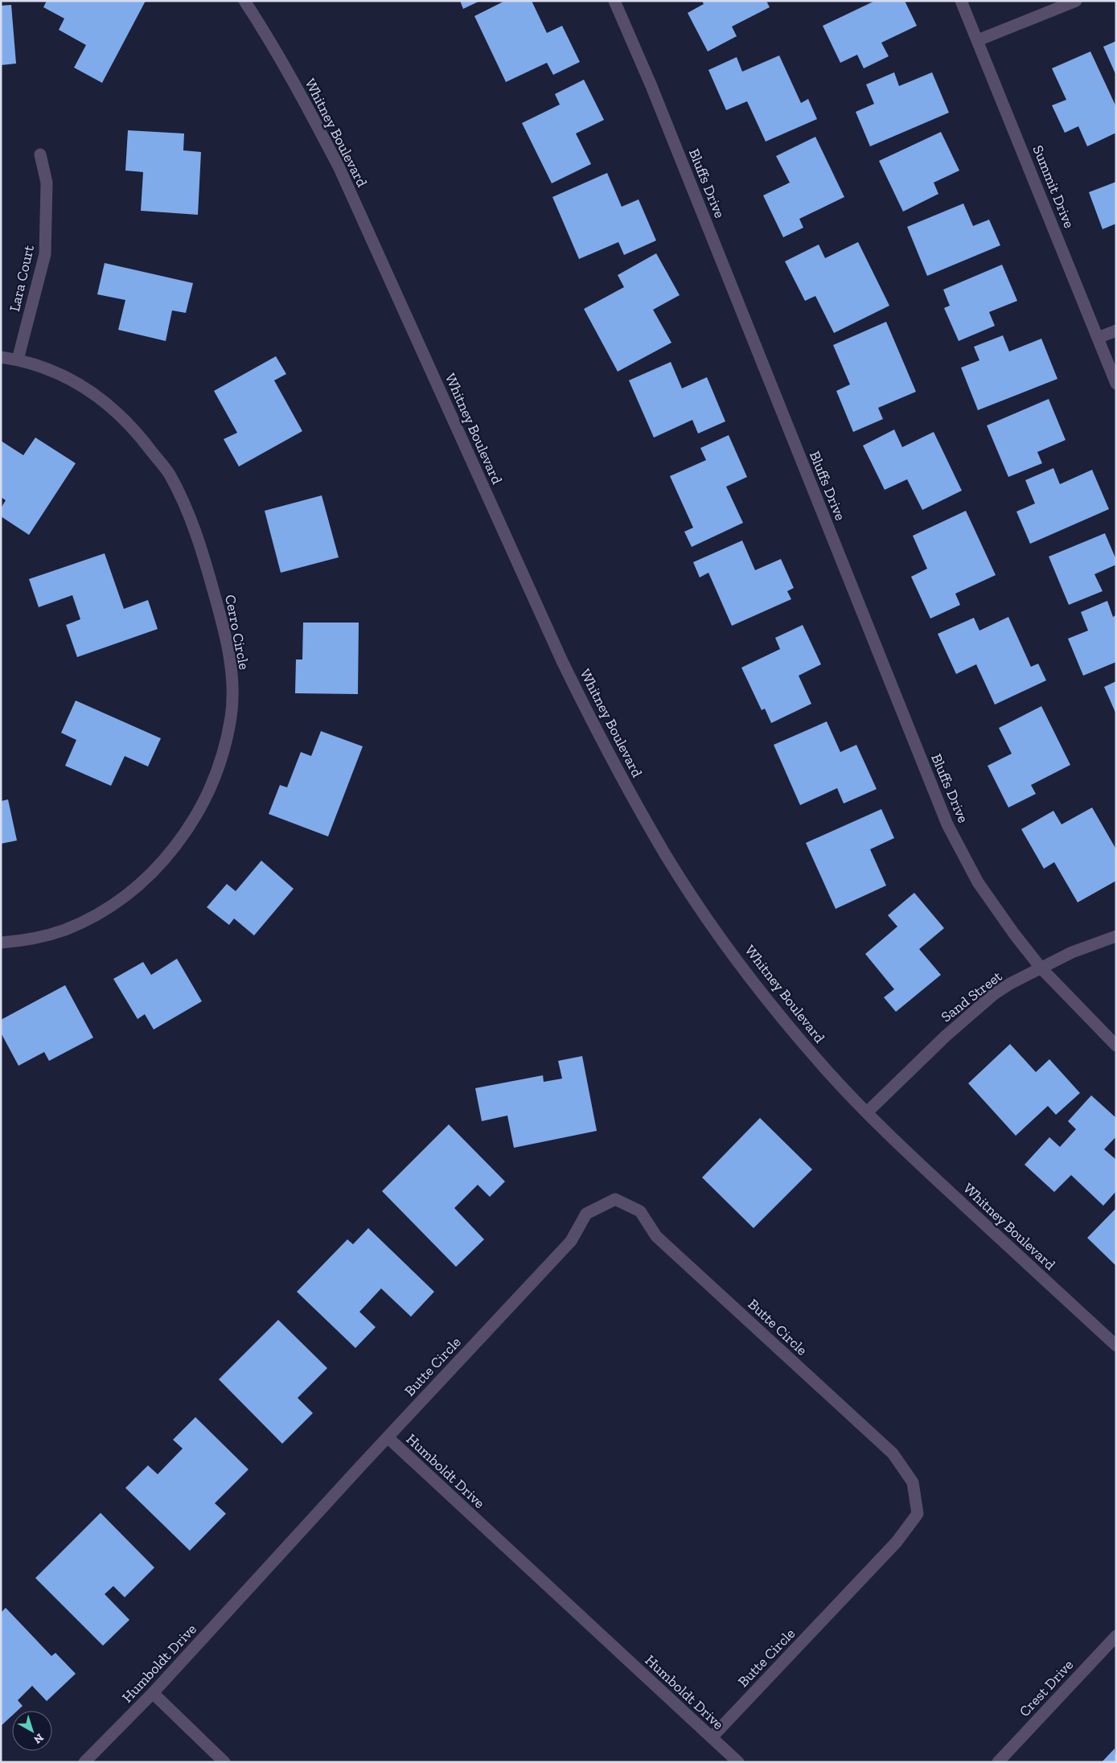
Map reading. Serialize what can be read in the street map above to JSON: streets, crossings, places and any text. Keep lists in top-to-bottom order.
{
  "streets": {
    "street": [
      "Whitney Boulevard",
      "Bluffs Drive",
      "Summit Drive",
      "Lara Court",
      "Cerro Circle",
      "Sand Street",
      "Butte Circle",
      "Humboldt Drive",
      "Crest Drive"
    ]
  },
  "crossings": [
    ["Whitney Boulevard", "Sand Street"],
    ["Bluffs Drive", "Sand Street"],
    ["Lara Court", "Cerro Circle"],
    ["Butte Circle", "Humboldt Drive"]
  ],
  "north": "bottom right"
}
